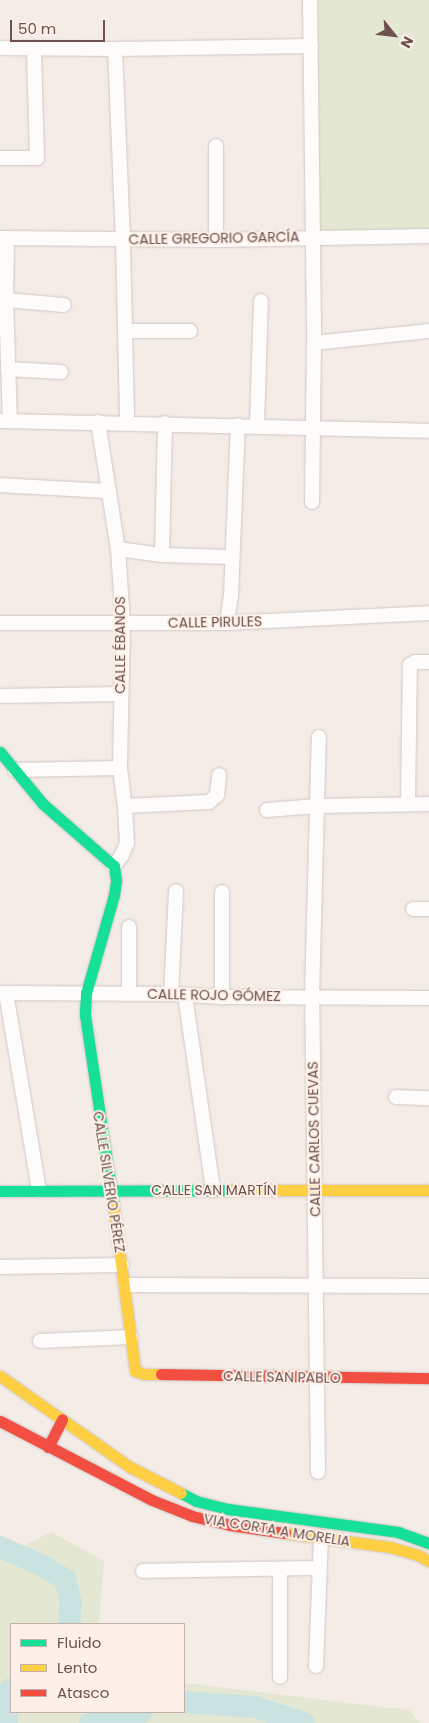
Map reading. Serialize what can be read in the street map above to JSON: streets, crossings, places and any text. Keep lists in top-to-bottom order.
{
  "streets": {
    "street": [
      "CALLE GREGORIO GARCÍA",
      "CALLE PIRULES",
      "CALLE ÉBANOS",
      "CALLE ROJO GÓMEZ",
      "CALLE CARLOS CUEVAS",
      "CALLE SILVERIO PÉREZ",
      "CALLE SAN MARTÍN",
      "CALLE SAN PABLO",
      "VIA CORTA A MORELIA"
    ]
  },
  "crossings": [
    ["CALLE PIRULES", "CALLE ÉBANOS"],
    ["CALLE ÉBANOS", "CALLE SILVERIO PÉREZ"],
    ["CALLE ROJO GÓMEZ", "CALLE CARLOS CUEVAS"],
    ["CALLE ROJO GÓMEZ", "CALLE SILVERIO PÉREZ"],
    ["CALLE CARLOS CUEVAS", "CALLE SAN MARTÍN"],
    ["CALLE CARLOS CUEVAS", "CALLE SAN PABLO"],
    ["CALLE SILVERIO PÉREZ", "CALLE SAN MARTÍN"],
    ["CALLE SILVERIO PÉREZ", "CALLE SAN PABLO"]
  ],
  "legend": ["Fluido", "Lento", "Atasco"],
  "scale_bar": "50 m",
  "north": "bottom right"
}
